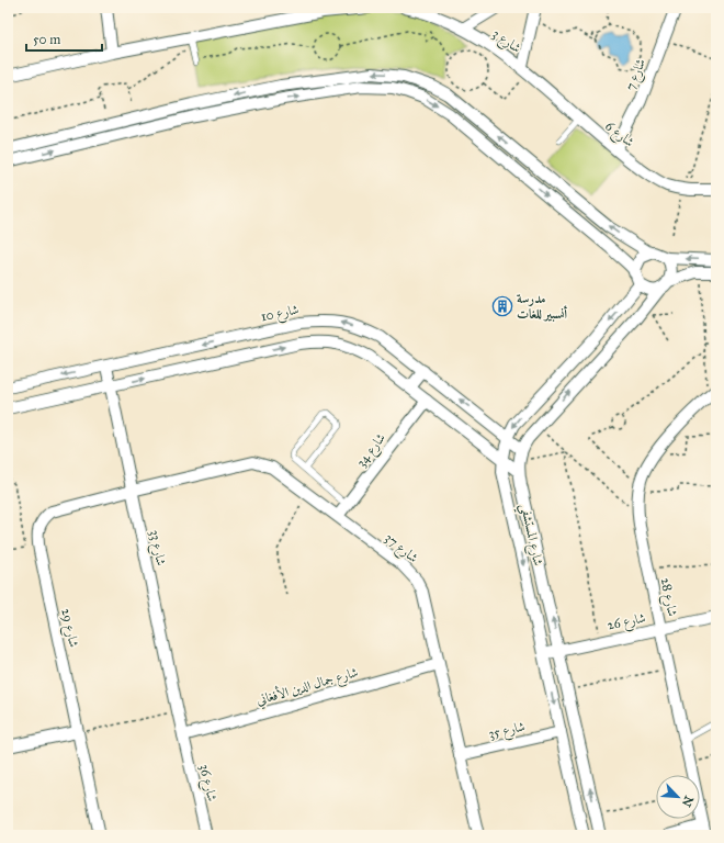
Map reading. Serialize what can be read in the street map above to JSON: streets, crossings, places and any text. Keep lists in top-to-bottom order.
{
  "streets": {
    "street": [
      "شارع 3",
      "شارع 7",
      "شارع 6",
      "شارع 10",
      "شارع 34",
      "شارع المستشفي",
      "شارع 33",
      "شارع 37",
      "شارع 28",
      "شارع 26",
      "شارع 29",
      "شارع جمال الدين الأفغاني",
      "شارع 35",
      "شارع 36"
    ]
  },
  "crossings": [
    ["شارع 3", "شارع 6"],
    ["شارع 7", "شارع 6"],
    ["شارع 10", "شارع المستشفي"],
    ["شارع 10", "شارع 33"],
    ["شارع 34", "شارع 37"],
    ["شارع المستشفي", "شارع 26"],
    ["شارع المستشفي", "شارع 35"],
    ["شارع 33", "شارع 37"],
    ["شارع 33", "شارع 29"],
    ["شارع 33", "شارع جمال الدين الأفغاني"],
    ["شارع 33", "شارع 36"],
    ["شارع 37", "شارع 29"],
    ["شارع 37", "شارع جمال الدين الأفغاني"],
    ["شارع 37", "شارع 35"],
    ["شارع 28", "شارع 26"],
    ["شارع جمال الدين الأفغاني", "شارع 36"]
  ],
  "places": {
    "building": ["مدرسة أنسبير للغات"]
  },
  "scale_bar": "50 m",
  "north": "bottom right"
}
